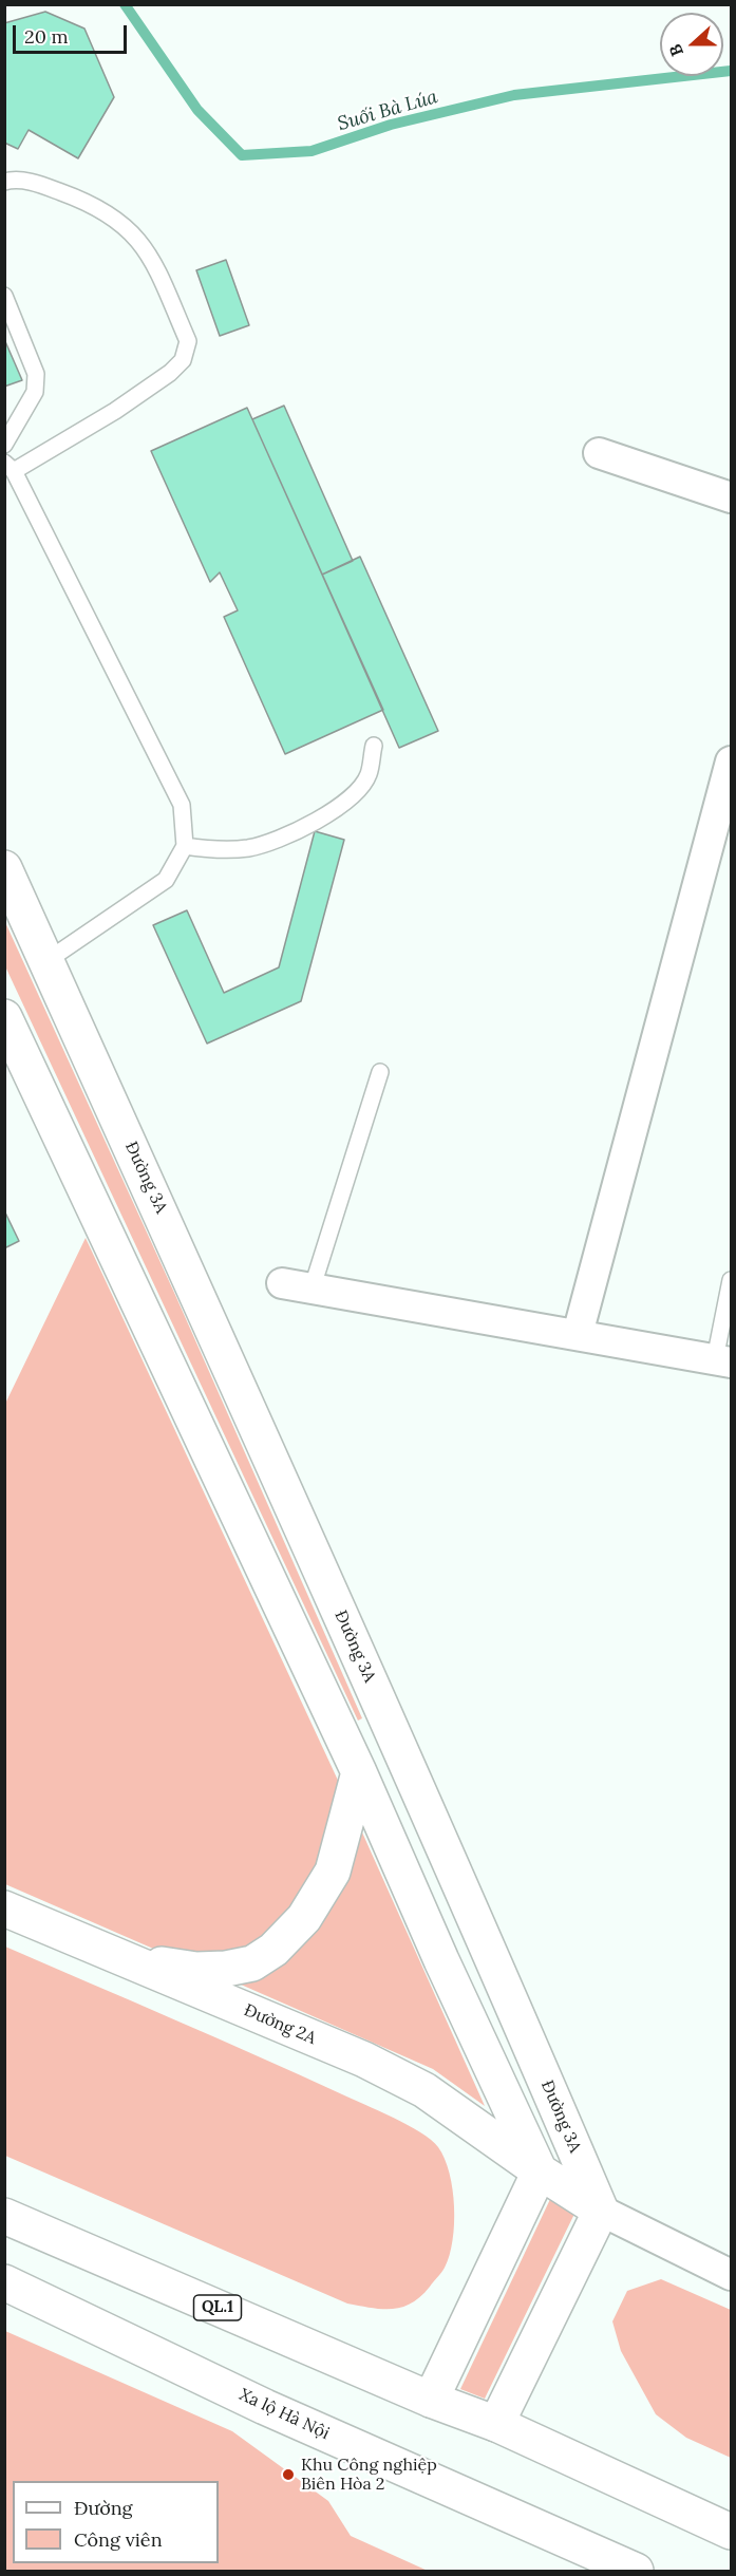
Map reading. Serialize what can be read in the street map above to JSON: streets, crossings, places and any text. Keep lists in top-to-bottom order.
{
  "streets": {
    "main road": [
      "Đường 3A",
      "Đường 2A",
      "QL.1",
      "Xa lộ Hà Nội"
    ]
  },
  "crossings": [
    ["Đường 3A", "Đường 2A"]
  ],
  "water": ["Suối Bà Lúa"],
  "places": ["Khu Công nghiệp Biên Hòa 2"],
  "legend": ["Đường", "Công viên"],
  "scale_bar": "20 m",
  "north": "left"
}
